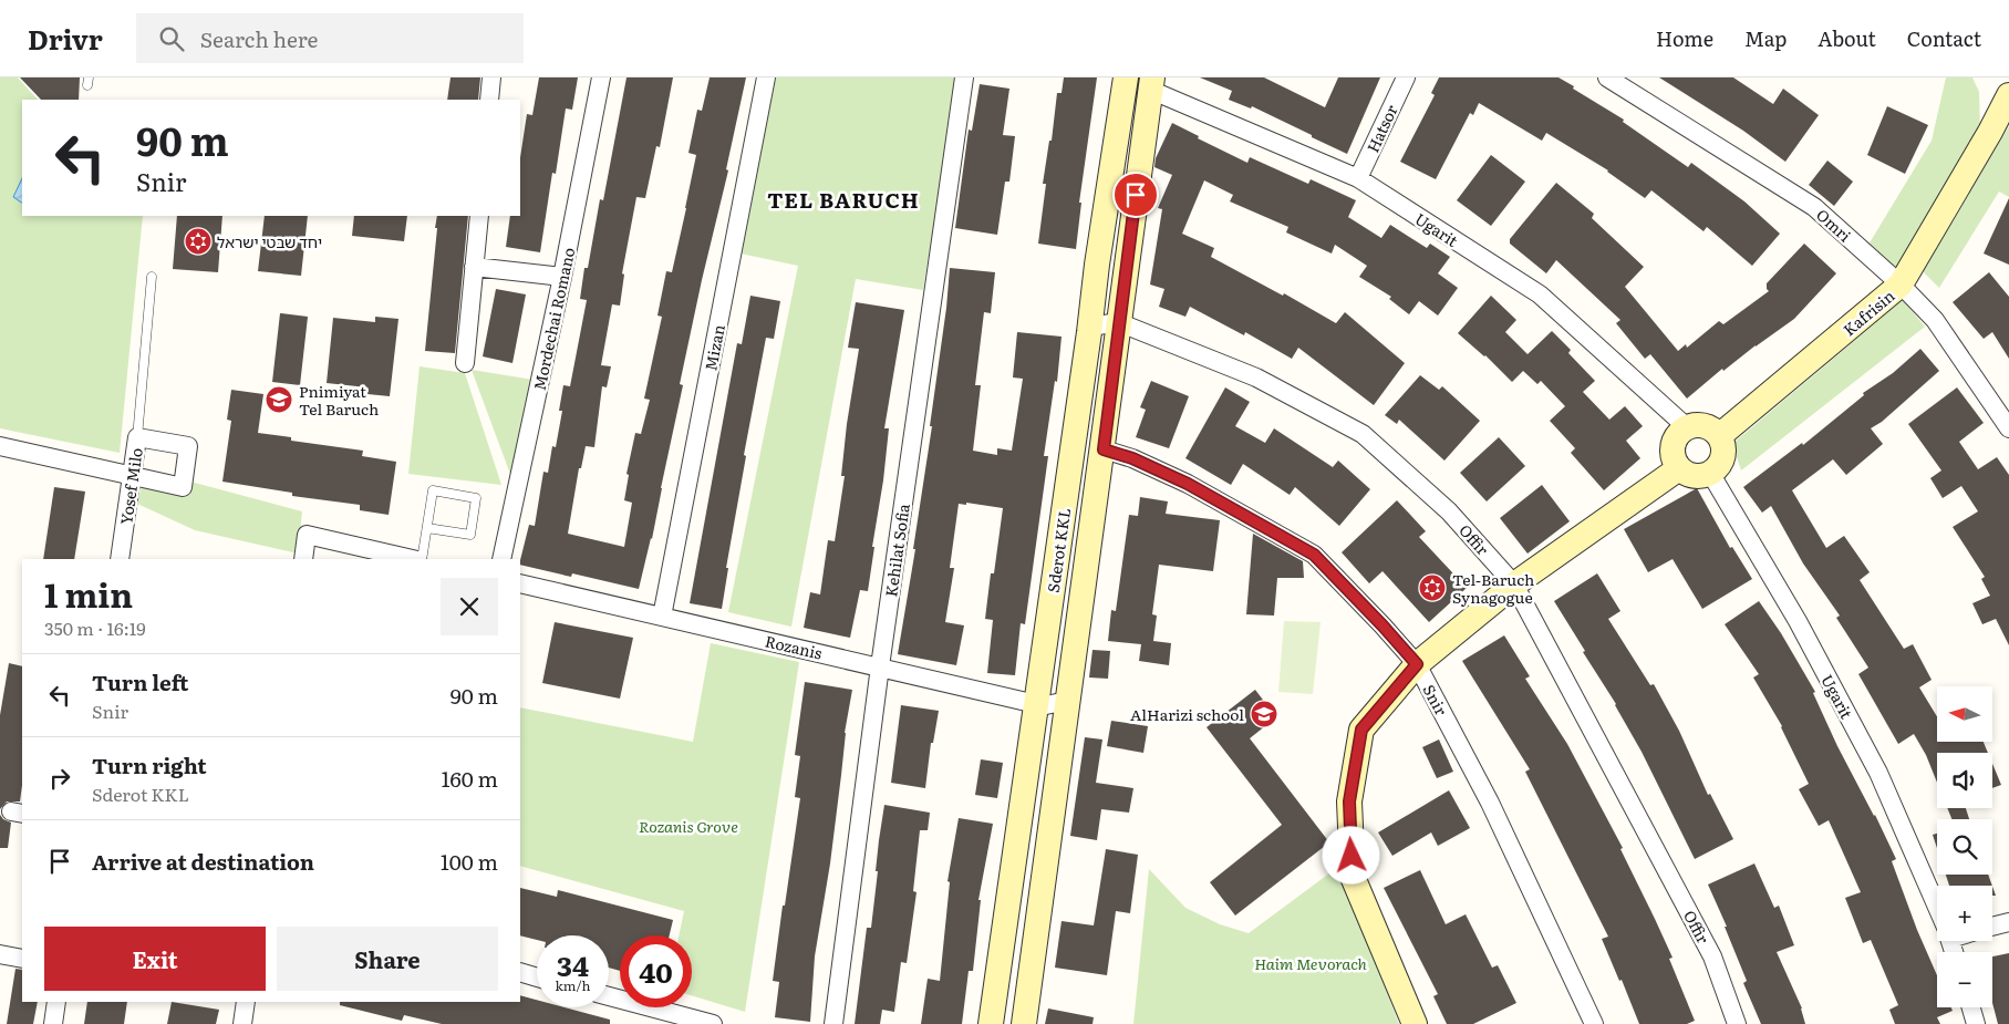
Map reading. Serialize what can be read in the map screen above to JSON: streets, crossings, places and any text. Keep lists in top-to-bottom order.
{
  "streets": {
    "main road": ["Kafrisin", "Sderot KKL"],
    "street": [
      "Hatsor",
      "Omri",
      "Ugarit",
      "Mordechai Romano",
      "Mizan",
      "Yosef Milo",
      "Offir",
      "Kehilat Sofia",
      "Rozanis",
      "Snir"
    ]
  },
  "crossings": [
    ["Hatsor", "Ugarit"],
    ["Omri", "Kafrisin"],
    ["Ugarit", "Kafrisin"],
    ["Ugarit", "Sderot KKL"],
    ["Mizan", "Rozanis"],
    ["Offir", "Sderot KKL"],
    ["Kehilat Sofia", "Rozanis"],
    ["Sderot KKL", "Rozanis"],
    ["Sderot KKL", "Snir"]
  ],
  "districts": ["TEL BARUCH"],
  "parks": ["Rozanis Grove", "Haim Mevorach"],
  "places": {
    "synagogue": ["יחד שבטי ישראל", "Tel-Baruch Synagogue"],
    "school or university": ["Pnimiyat Tel Baruch", "AlHarizi school"]
  },
  "north": "left",
  "page": {
    "header": "Drivr",
    "search": "Search here",
    "nav": [
      "Home",
      "Map",
      "About",
      "Contact"
    ],
    "turn": ["90 m", "Snir"],
    "heading": ["1 min", "350 m · 16:19"],
    "list": [
      {
        "name": "Turn left",
        "note": "Snir",
        "value": "90 m"
      },
      {
        "name": "Turn right",
        "note": "Sderot KKL",
        "value": "160 m"
      },
      {
        "name": "Arrive at destination",
        "value": "100 m"
      }
    ],
    "map_buttons": ["+", "−"],
    "buttons": ["Exit", "Share"],
    "speed": "34 km/h",
    "limit": "40"
  }
}
